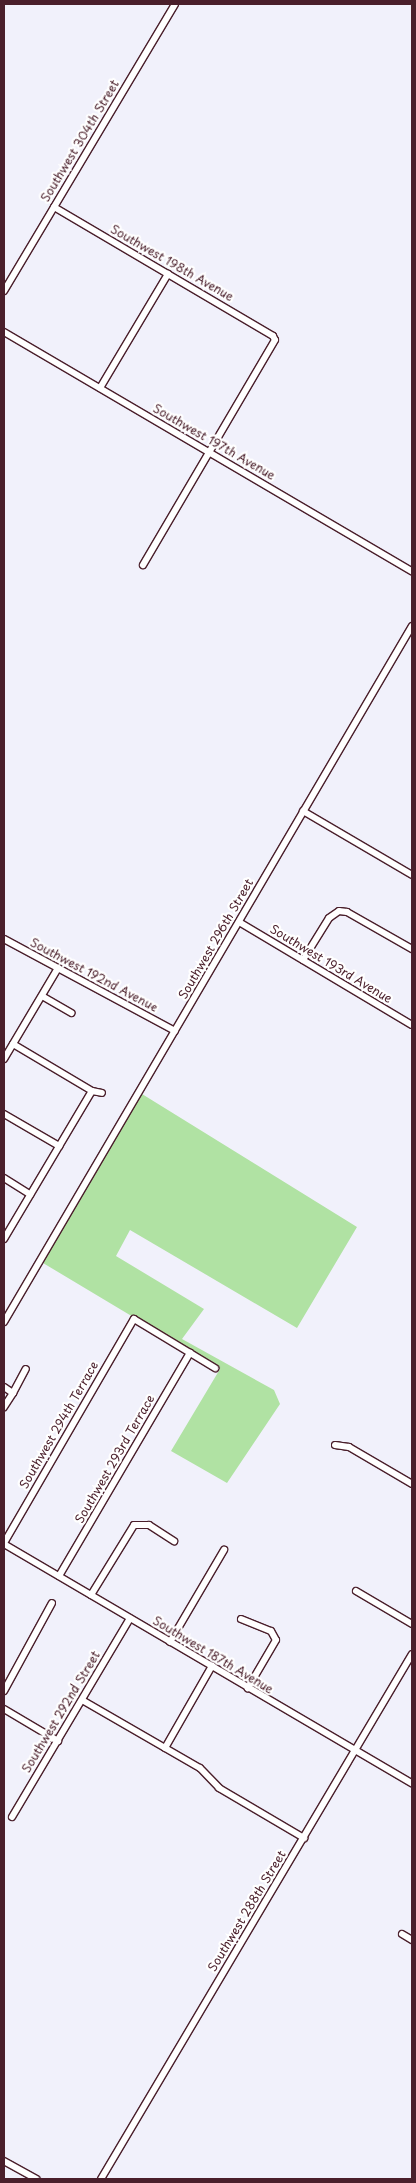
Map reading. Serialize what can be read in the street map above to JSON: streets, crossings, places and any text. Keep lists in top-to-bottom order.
{
  "streets": {
    "street": [
      "Southwest 304th Street",
      "Southwest 198th Avenue",
      "Southwest 197th Avenue",
      "Southwest 296th Street",
      "Southwest 193rd Avenue",
      "Southwest 192nd Avenue",
      "Southwest 294th Terrace",
      "Southwest 293rd Terrace",
      "Southwest 187th Avenue",
      "Southwest 292nd Street",
      "Southwest 288th Street"
    ]
  },
  "crossings": [
    ["Southwest 304th Street", "Southwest 198th Avenue"],
    ["Southwest 198th Avenue", "Southwest 197th Avenue"],
    ["Southwest 296th Street", "Southwest 193rd Avenue"],
    ["Southwest 296th Street", "Southwest 192nd Avenue"],
    ["Southwest 294th Terrace", "Southwest 293rd Terrace"],
    ["Southwest 294th Terrace", "Southwest 187th Avenue"],
    ["Southwest 293rd Terrace", "Southwest 187th Avenue"],
    ["Southwest 187th Avenue", "Southwest 292nd Street"],
    ["Southwest 187th Avenue", "Southwest 288th Street"]
  ]
}
